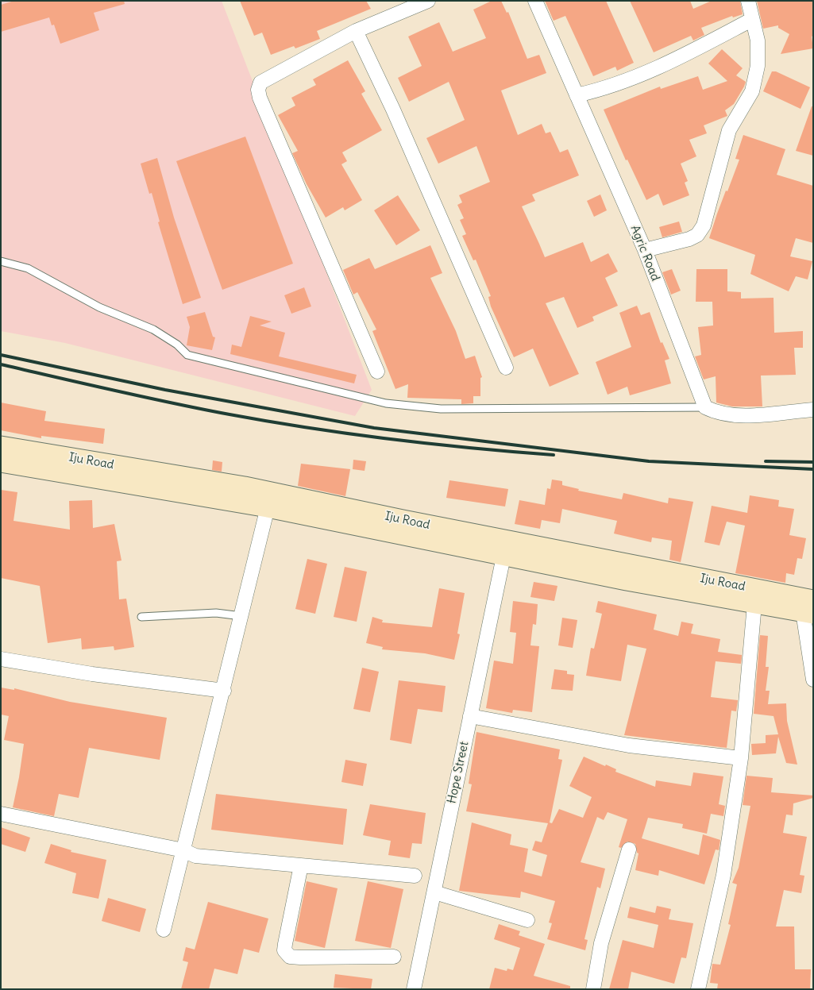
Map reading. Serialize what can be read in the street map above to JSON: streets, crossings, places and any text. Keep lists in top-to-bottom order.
{
  "streets": {
    "main road": ["Iju Road"],
    "street": ["Agric Road", "Hope Street"]
  },
  "crossings": [
    ["Iju Road", "Hope Street"]
  ]
}
